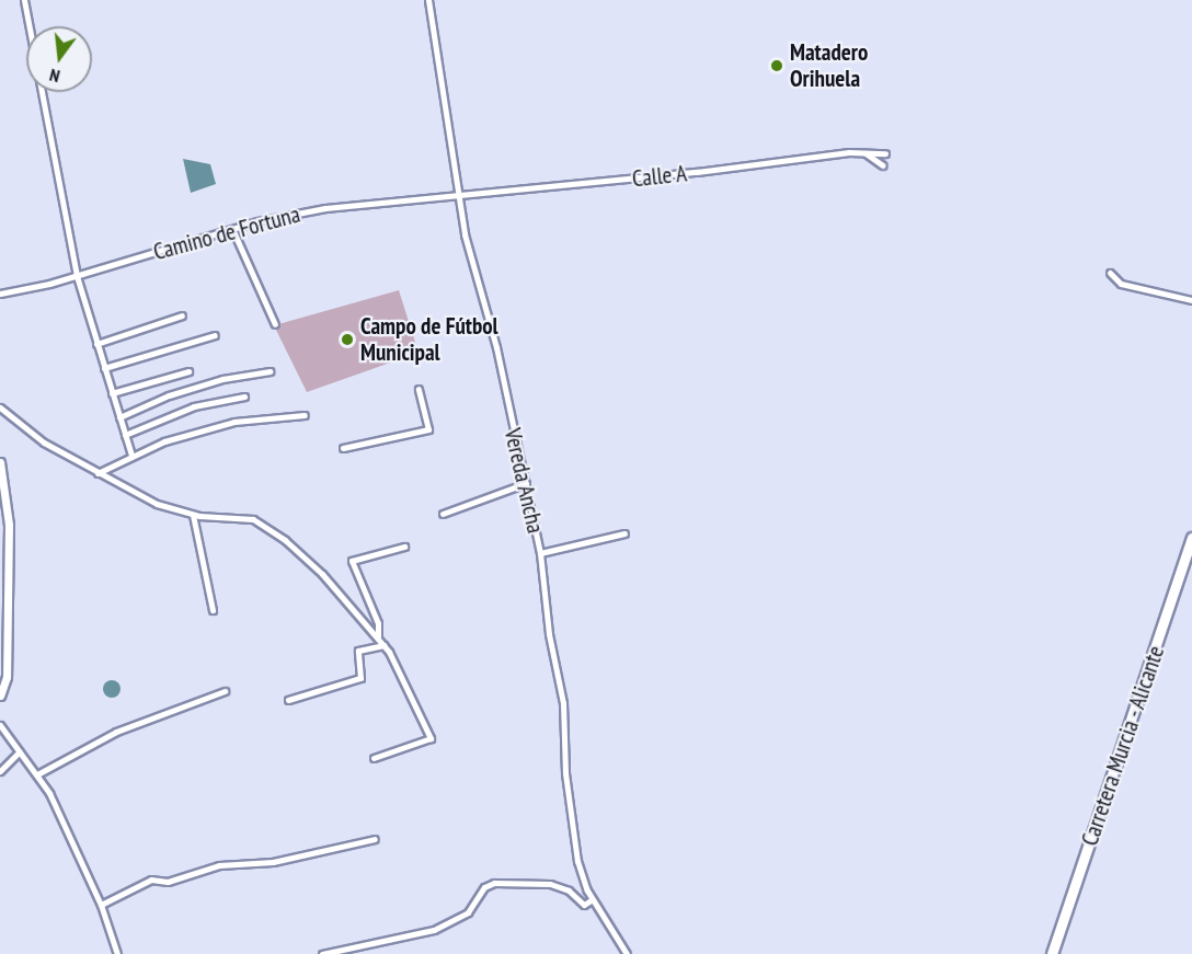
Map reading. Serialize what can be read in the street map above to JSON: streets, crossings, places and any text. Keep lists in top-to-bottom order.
{
  "streets": {
    "highway": ["Carretera Murcia - Alicante"],
    "street": ["Calle A", "Camino de Fortuna", "Vereda Ancha"]
  },
  "crossings": [
    ["Calle A", "Camino de Fortuna"],
    ["Calle A", "Vereda Ancha"],
    ["Camino de Fortuna", "Vereda Ancha"]
  ],
  "places": ["Matadero Orihuela", "Campo de Fútbol Municipal"],
  "north": "bottom"
}
